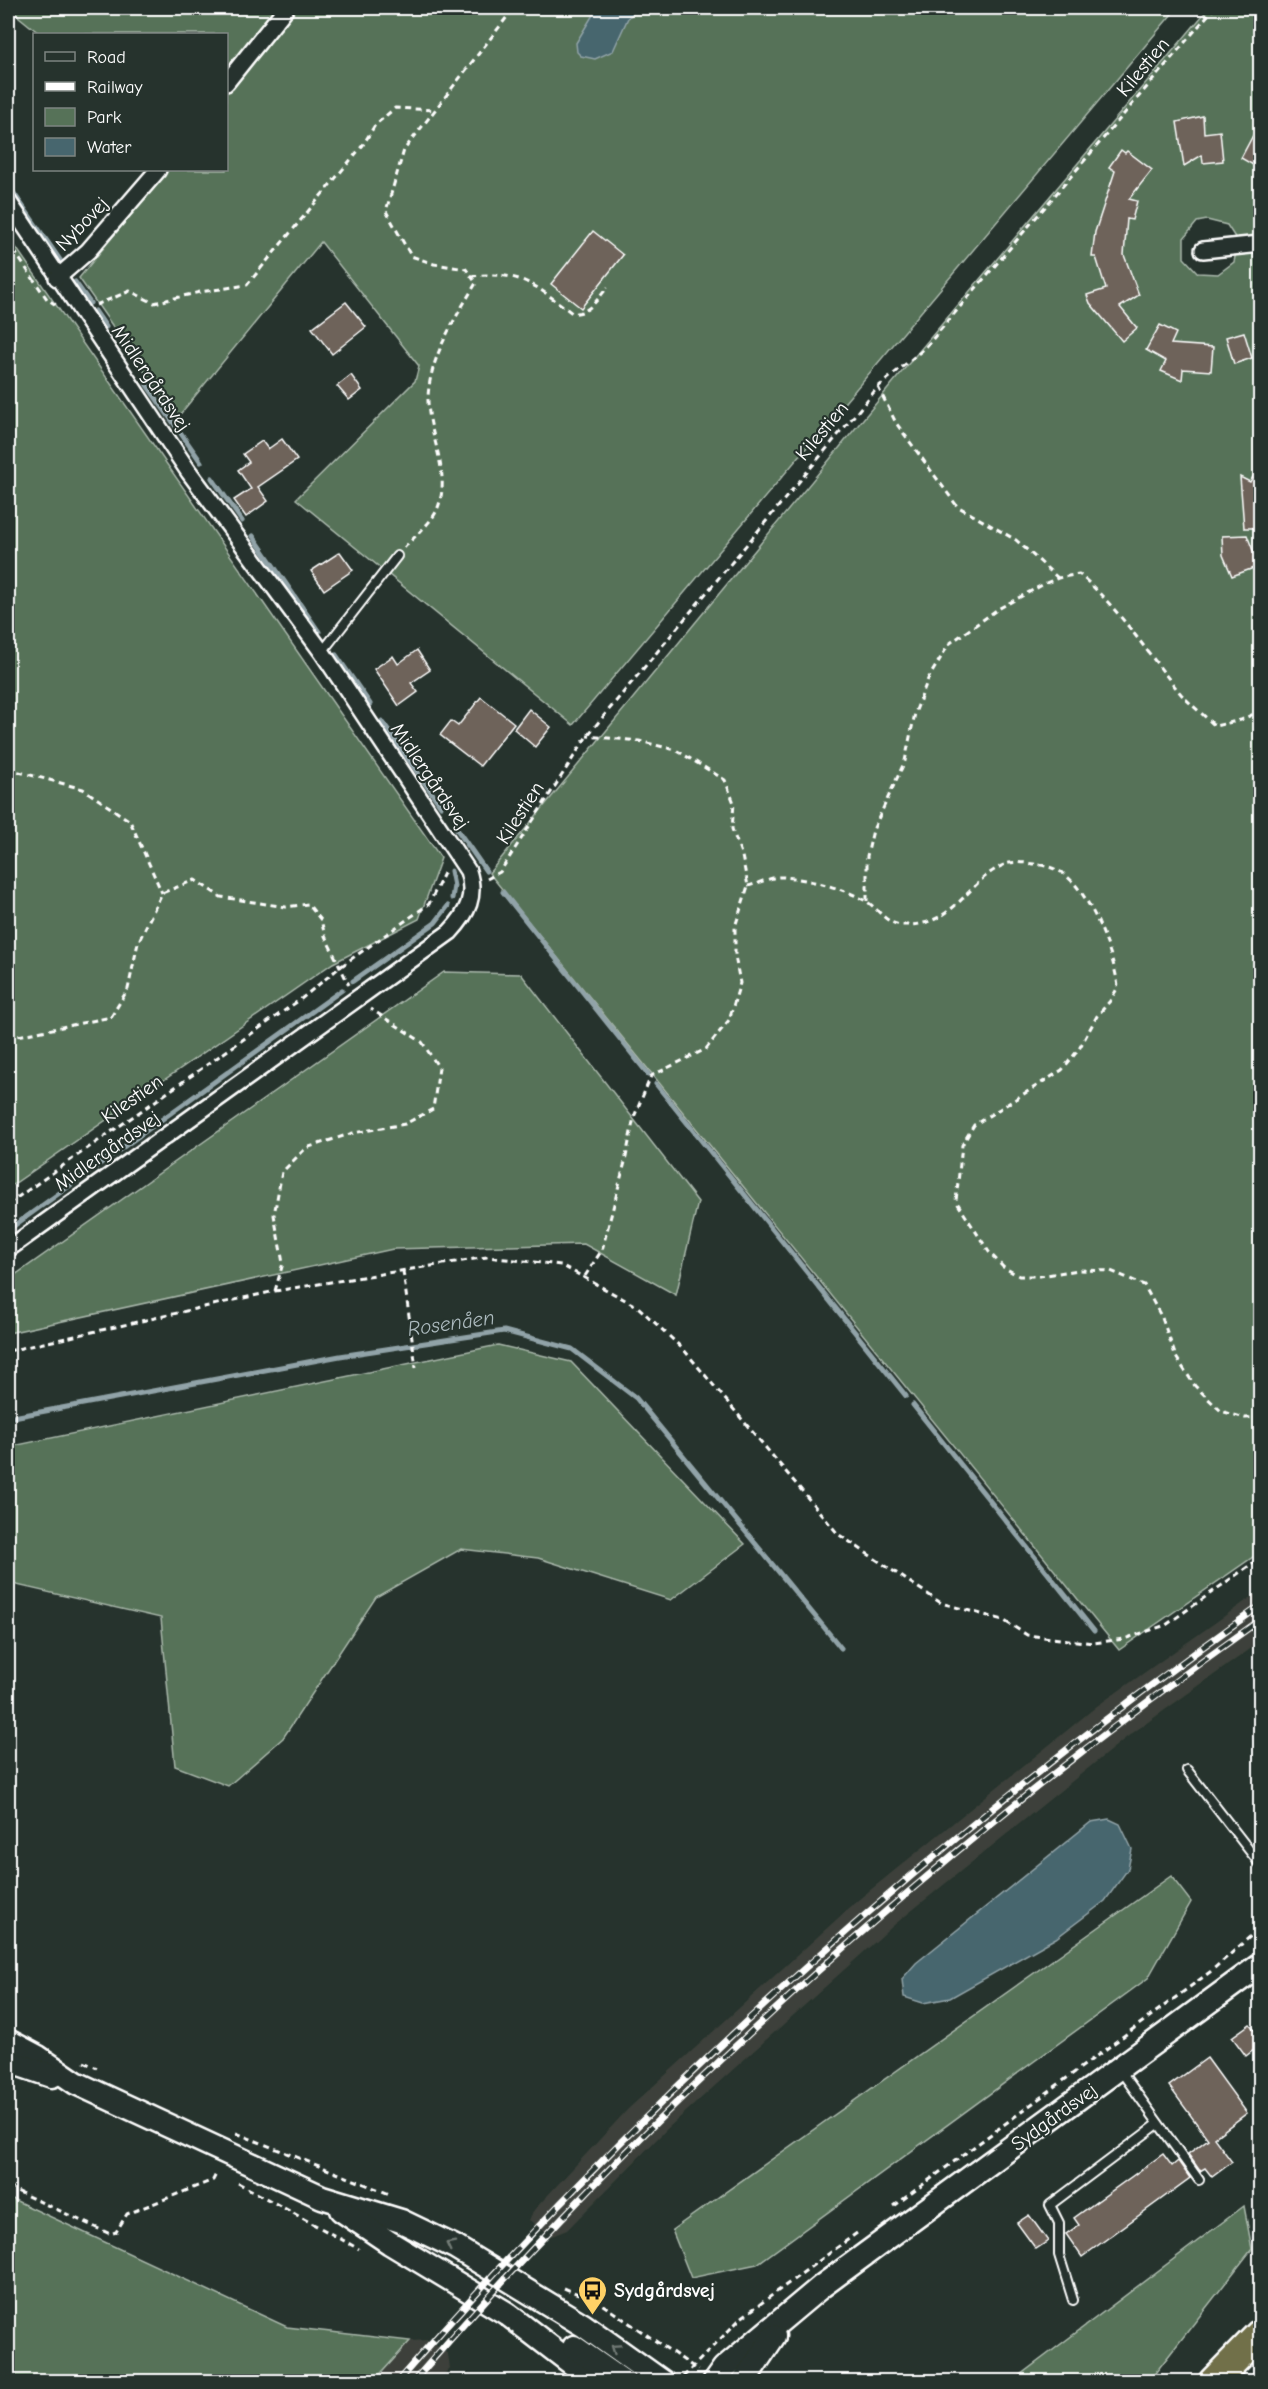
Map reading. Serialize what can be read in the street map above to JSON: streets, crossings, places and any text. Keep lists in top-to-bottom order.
{
  "streets": {
    "street": ["Nybovej", "Midlergårdsvej", "Sydgårdsvej"],
    "path": ["Kilestien"]
  },
  "crossings": [
    ["Kilestien", "Midlergårdsvej"],
    ["Nybovej", "Midlergårdsvej"]
  ],
  "water": ["Rosenåen"],
  "places": {
    "bus stop": ["Sydgårdsvej"]
  },
  "legend": [
    "Road",
    "Railway",
    "Park",
    "Water"
  ]
}
